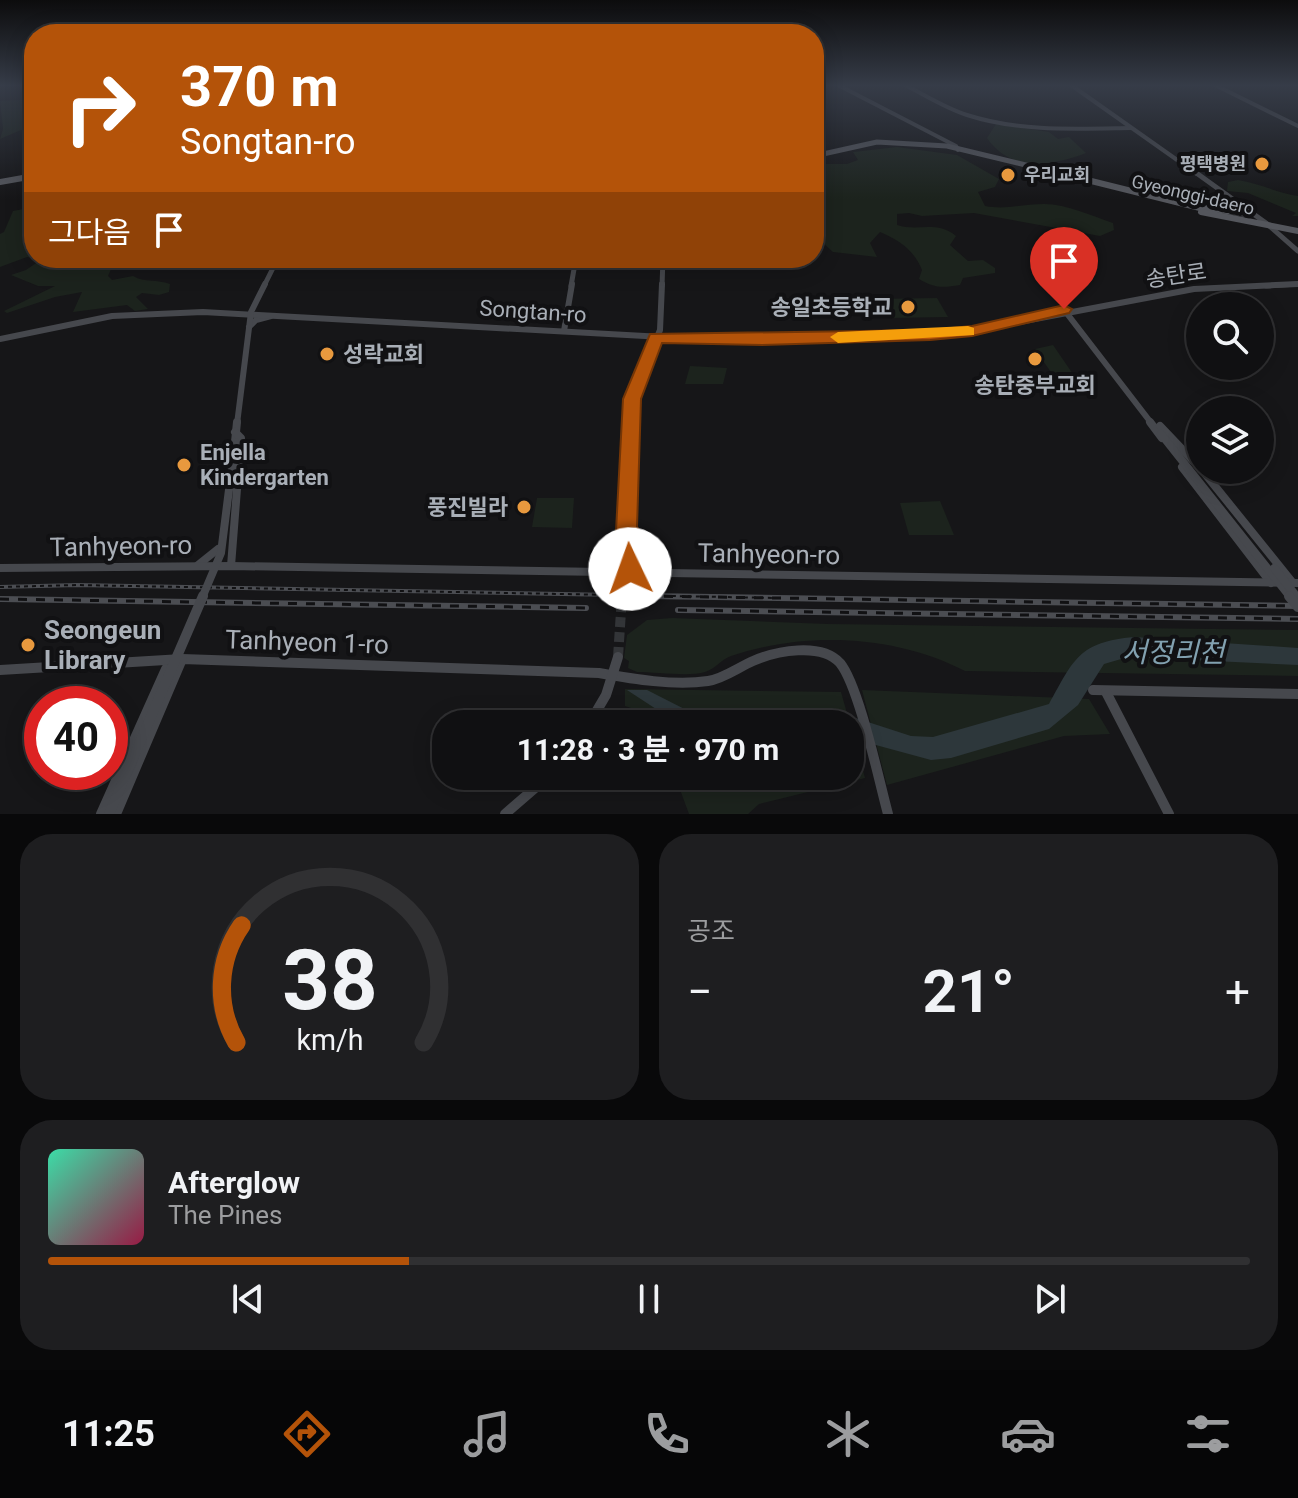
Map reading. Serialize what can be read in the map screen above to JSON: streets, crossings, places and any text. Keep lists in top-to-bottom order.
{
  "streets": {
    "main road": ["Gyeonggi-daero"],
    "street": [
      "송탄로",
      "Songtan-ro",
      "Tanhyeon-ro",
      "Tanhyeon 1-ro"
    ]
  },
  "crossings": [
    ["송탄로", "Songtan-ro"]
  ],
  "water": ["서정리천"],
  "places": [
    "평택병원",
    "우리교회",
    "송일초등학교",
    "성락교회",
    "송탄중부교회",
    "Enjella Kindergarten",
    "풍진빌라",
    "Seongeun Library"
  ],
  "page": {
    "turn": ["370 m", "Songtan-ro"],
    "then": "그다음",
    "limit": "40",
    "trip": "11:28 · 3 분 · 970 m",
    "tile": "공조",
    "heat": ["−", "21°", "+"],
    "song": ["Afterglow", "The Pines"],
    "tabs": "11:25",
    "gauge": ["38", "km/h"]
  }
}
